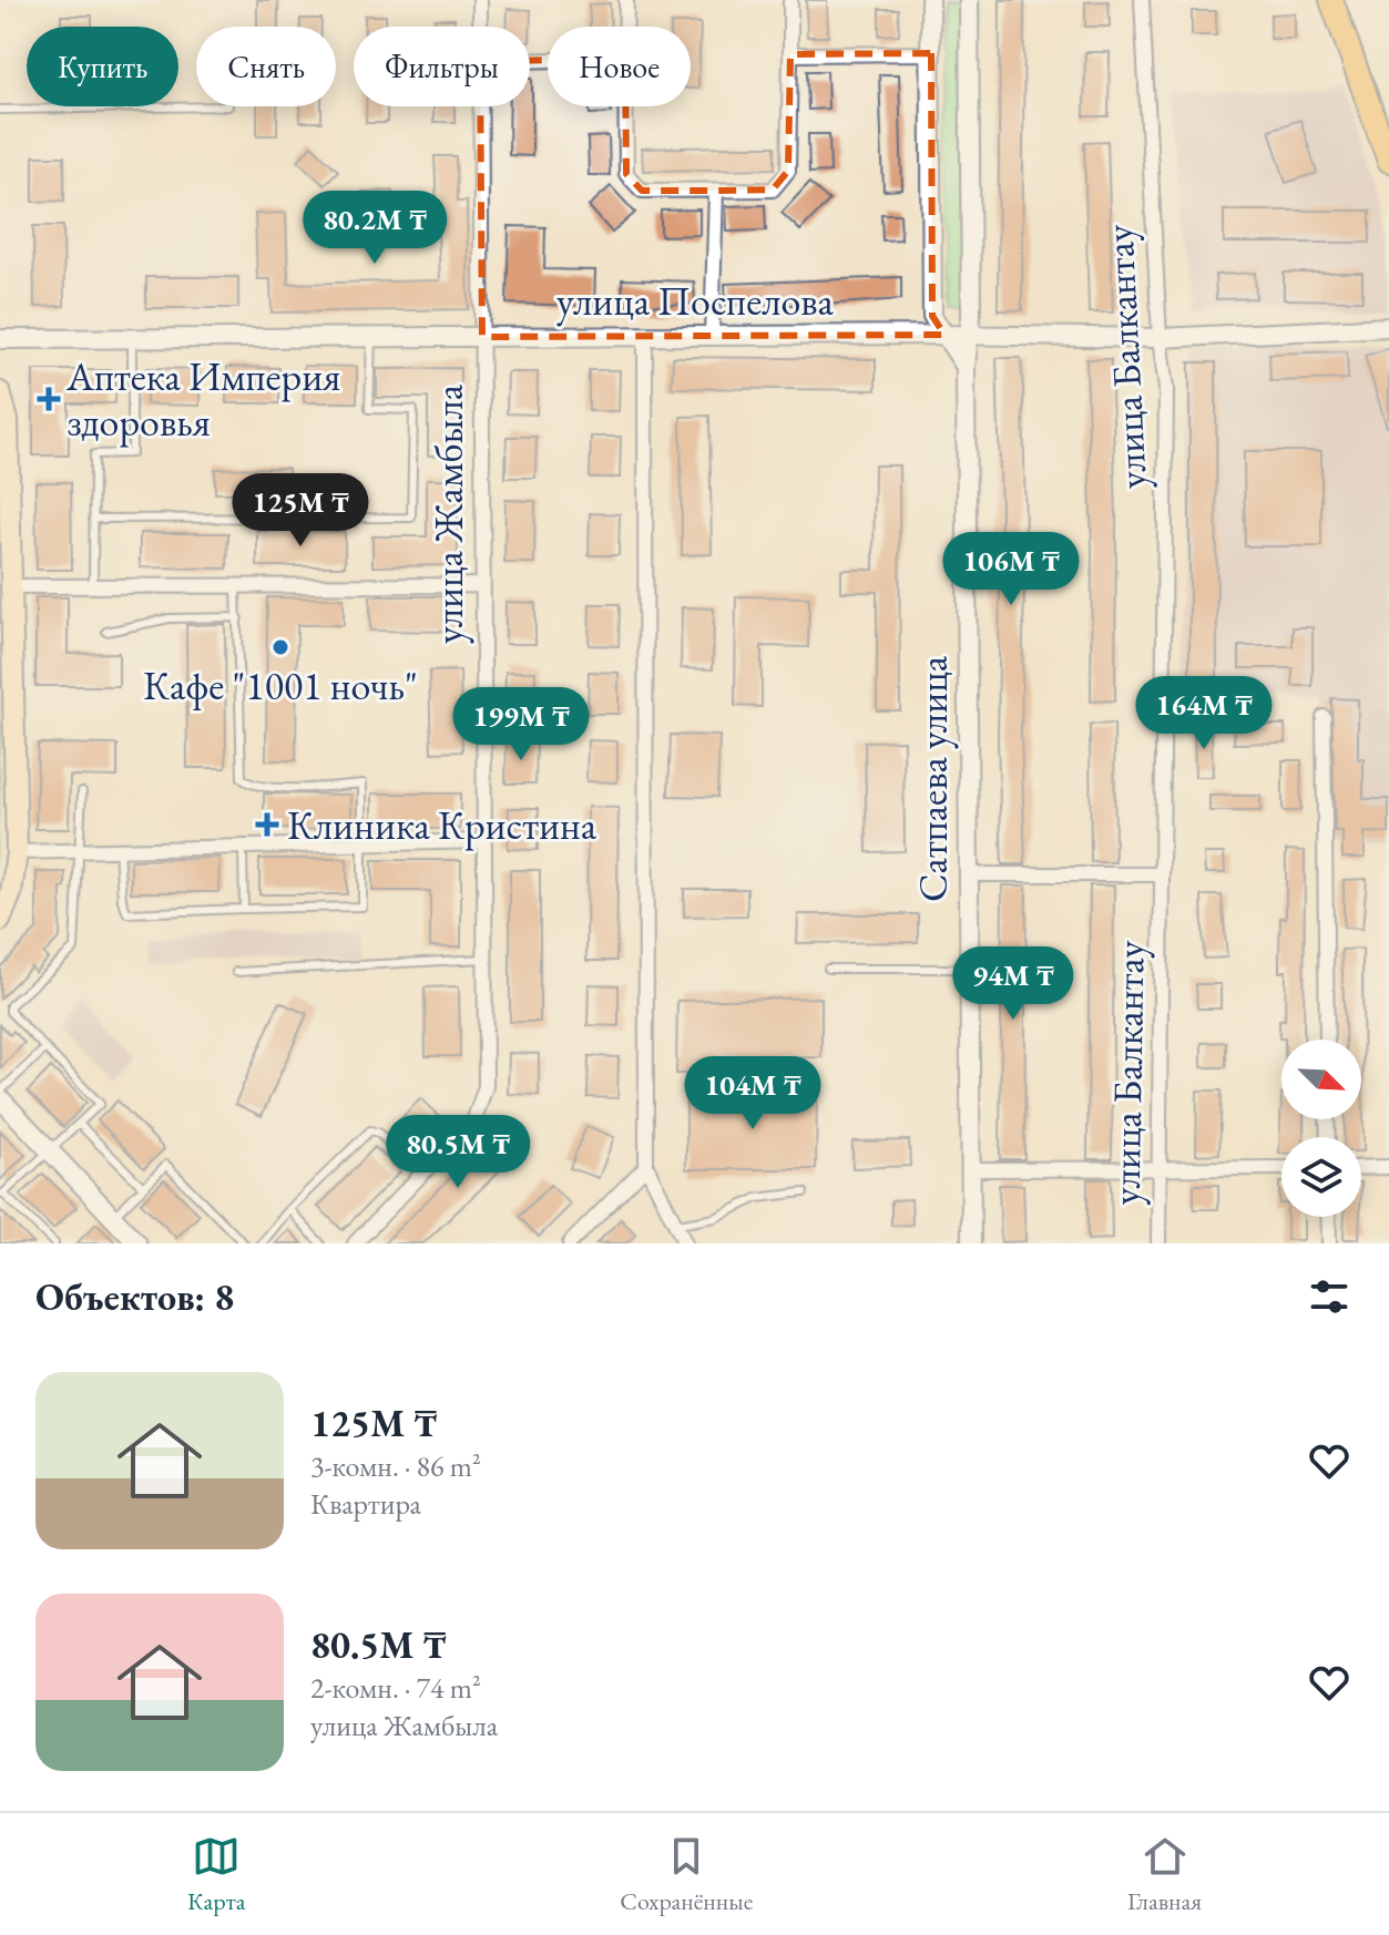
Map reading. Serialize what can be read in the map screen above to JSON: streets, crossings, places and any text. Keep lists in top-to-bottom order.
{
  "streets": {
    "street": [
      "улица Поспелова",
      "улица Балкантау",
      "улица Жамбыла",
      "Сатпаева улица"
    ]
  },
  "crossings": [
    ["улица Поспелова", "улица Балкантау"],
    ["улица Поспелова", "улица Жамбыла"],
    ["улица Поспелова", "Сатпаева улица"]
  ],
  "places": {
    "health": ["Аптека Империя здоровья", "Клиника Кристина"],
    "other": ["Кафе \"1001 ночь\""]
  },
  "north": "bottom right",
  "page": {
    "chip": [
      "Купить",
      "Снять",
      "Фильтры",
      "Новое"
    ],
    "price": [
      "80.2M ₸",
      "125M ₸",
      "106M ₸",
      "164M ₸",
      "199M ₸",
      "94M ₸",
      "104M ₸",
      "80.5M ₸"
    ],
    "heading": "Объектов: 8",
    "list": [
      {
        "name": "125M ₸",
        "note": "3-комн. · 86 m² · Квартира"
      },
      {
        "name": "80.5M ₸",
        "note": "2-комн. · 74 m² · улица Жамбыла"
      }
    ],
    "tabs": ["Карта", "Сохранённые", "Главная"]
  }
}
